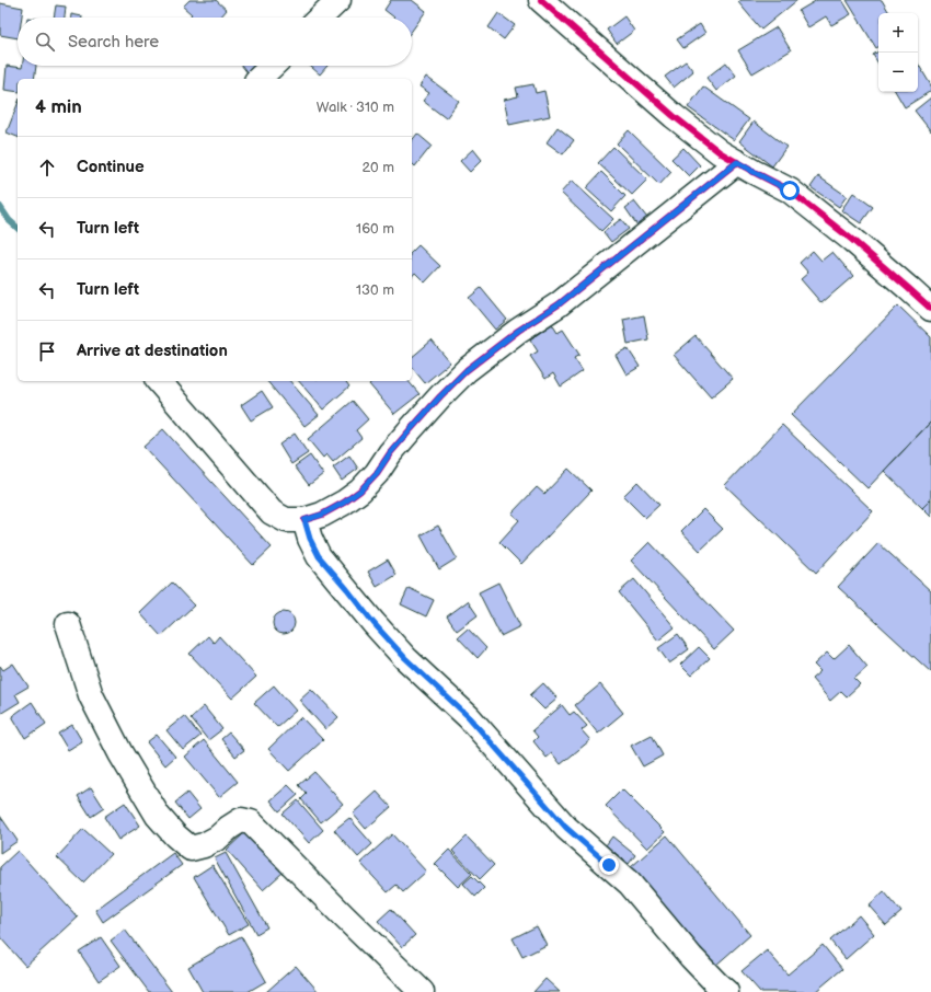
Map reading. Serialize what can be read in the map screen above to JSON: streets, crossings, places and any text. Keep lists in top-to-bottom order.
{
  "page": {
    "map_buttons": ["+", "−"],
    "search": "Search here",
    "heading": ["4 min", "Walk · 310 m"],
    "list": [
      ["Continue", "20 m"],
      ["Turn left", "160 m"],
      ["Turn left", "130 m"],
      "Arrive at destination"
    ]
  }
}
